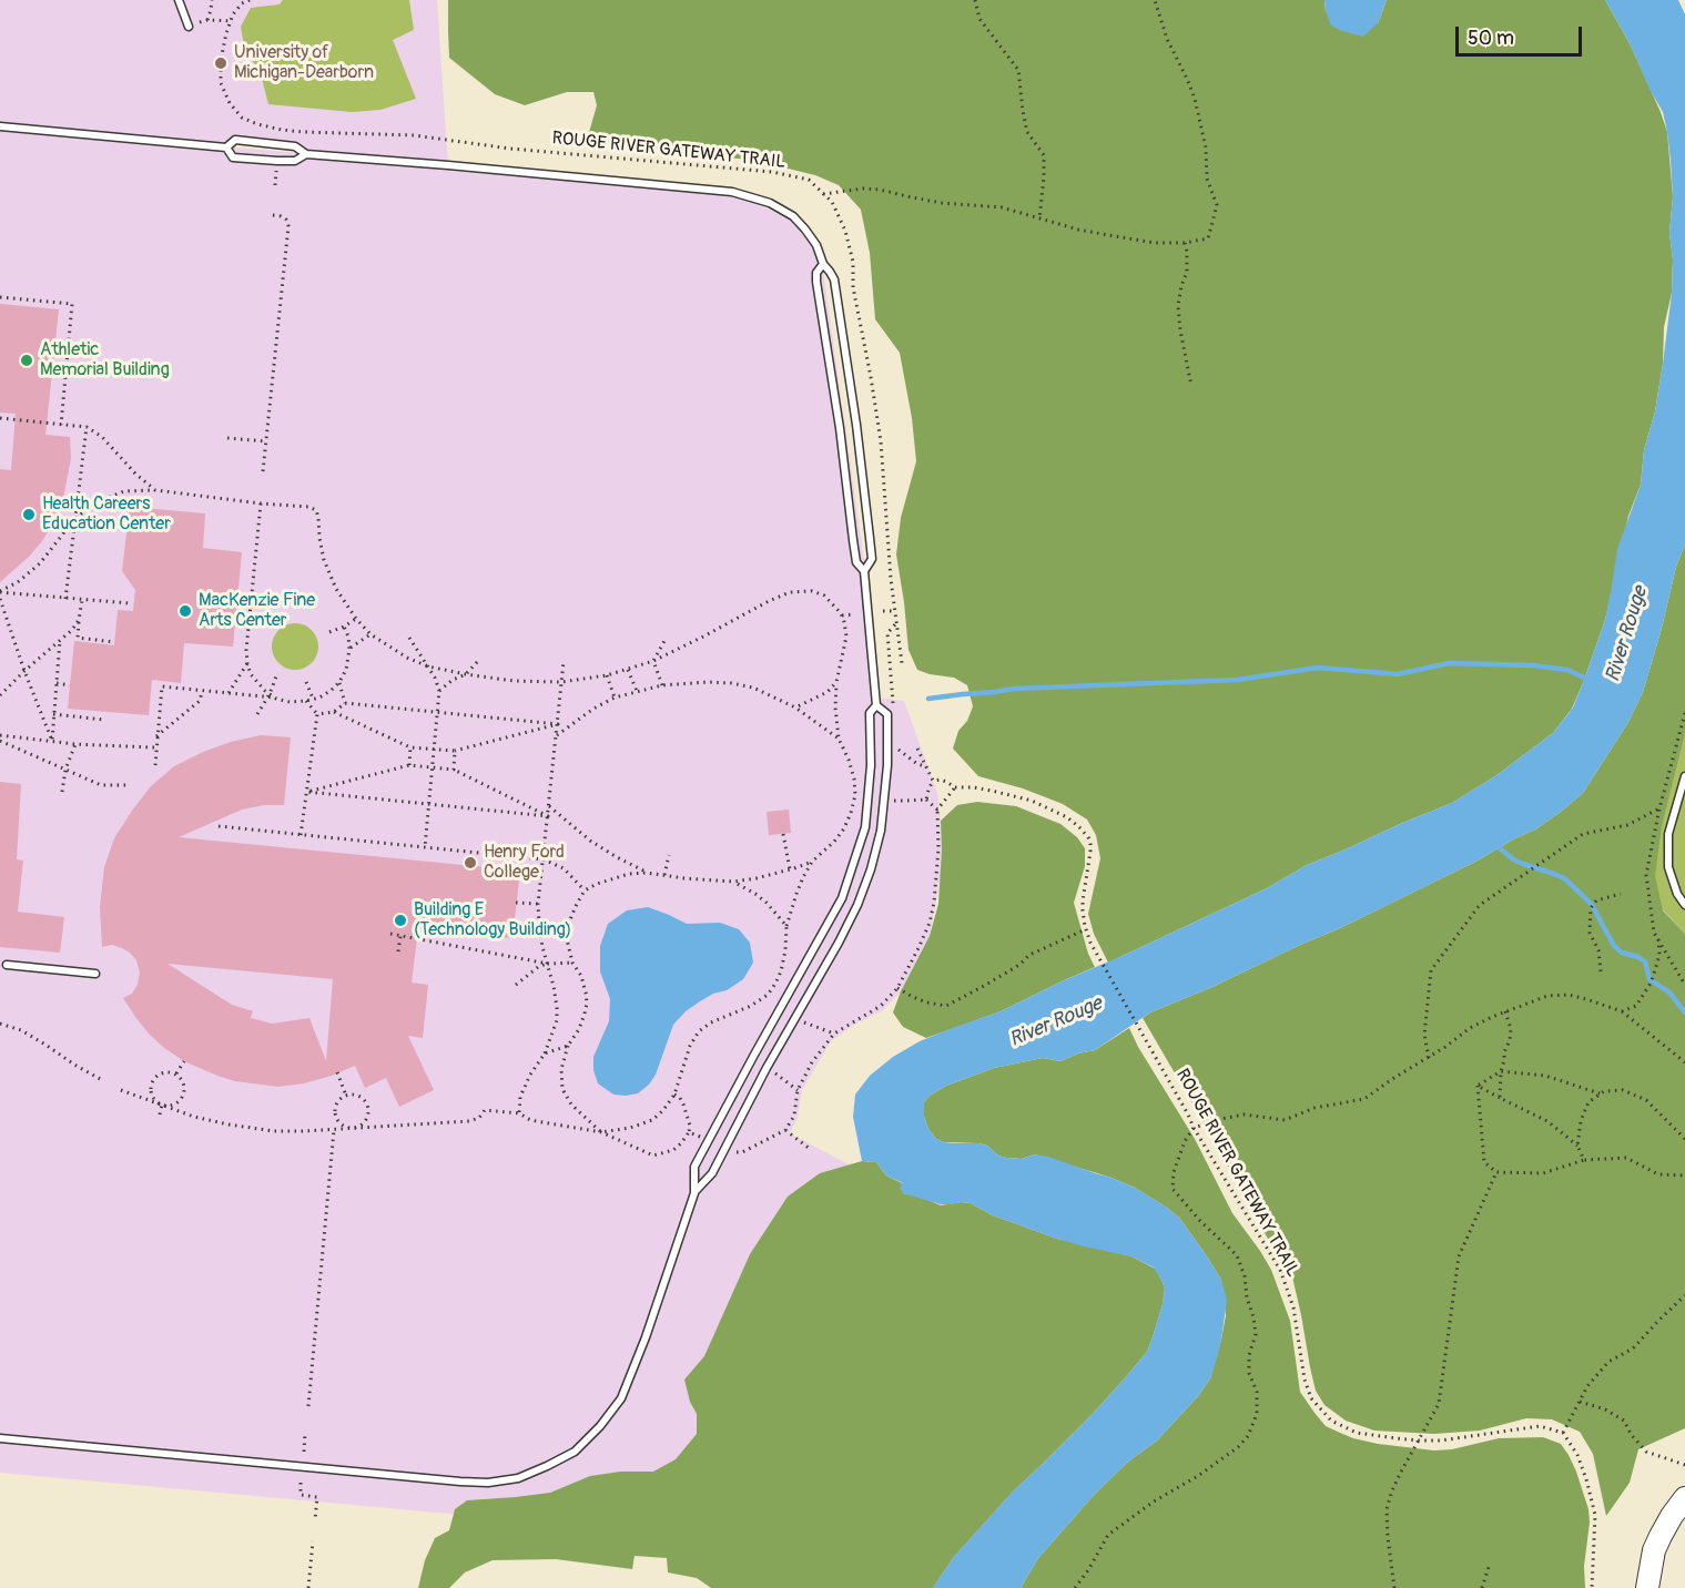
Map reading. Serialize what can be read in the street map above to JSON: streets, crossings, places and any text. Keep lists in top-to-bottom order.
{
  "streets": {
    "path": ["ROUGE RIVER GATEWAY TRAIL"]
  },
  "water": ["River Rouge"],
  "places": [
    "University of Michigan-Dearborn",
    "Athletic Memorial Building",
    "Health Careers Education Center",
    "MacKenzie Fine Arts Center",
    "Henry Ford College",
    "Building E (Technology Building)"
  ],
  "scale_bar": "50 m"
}
